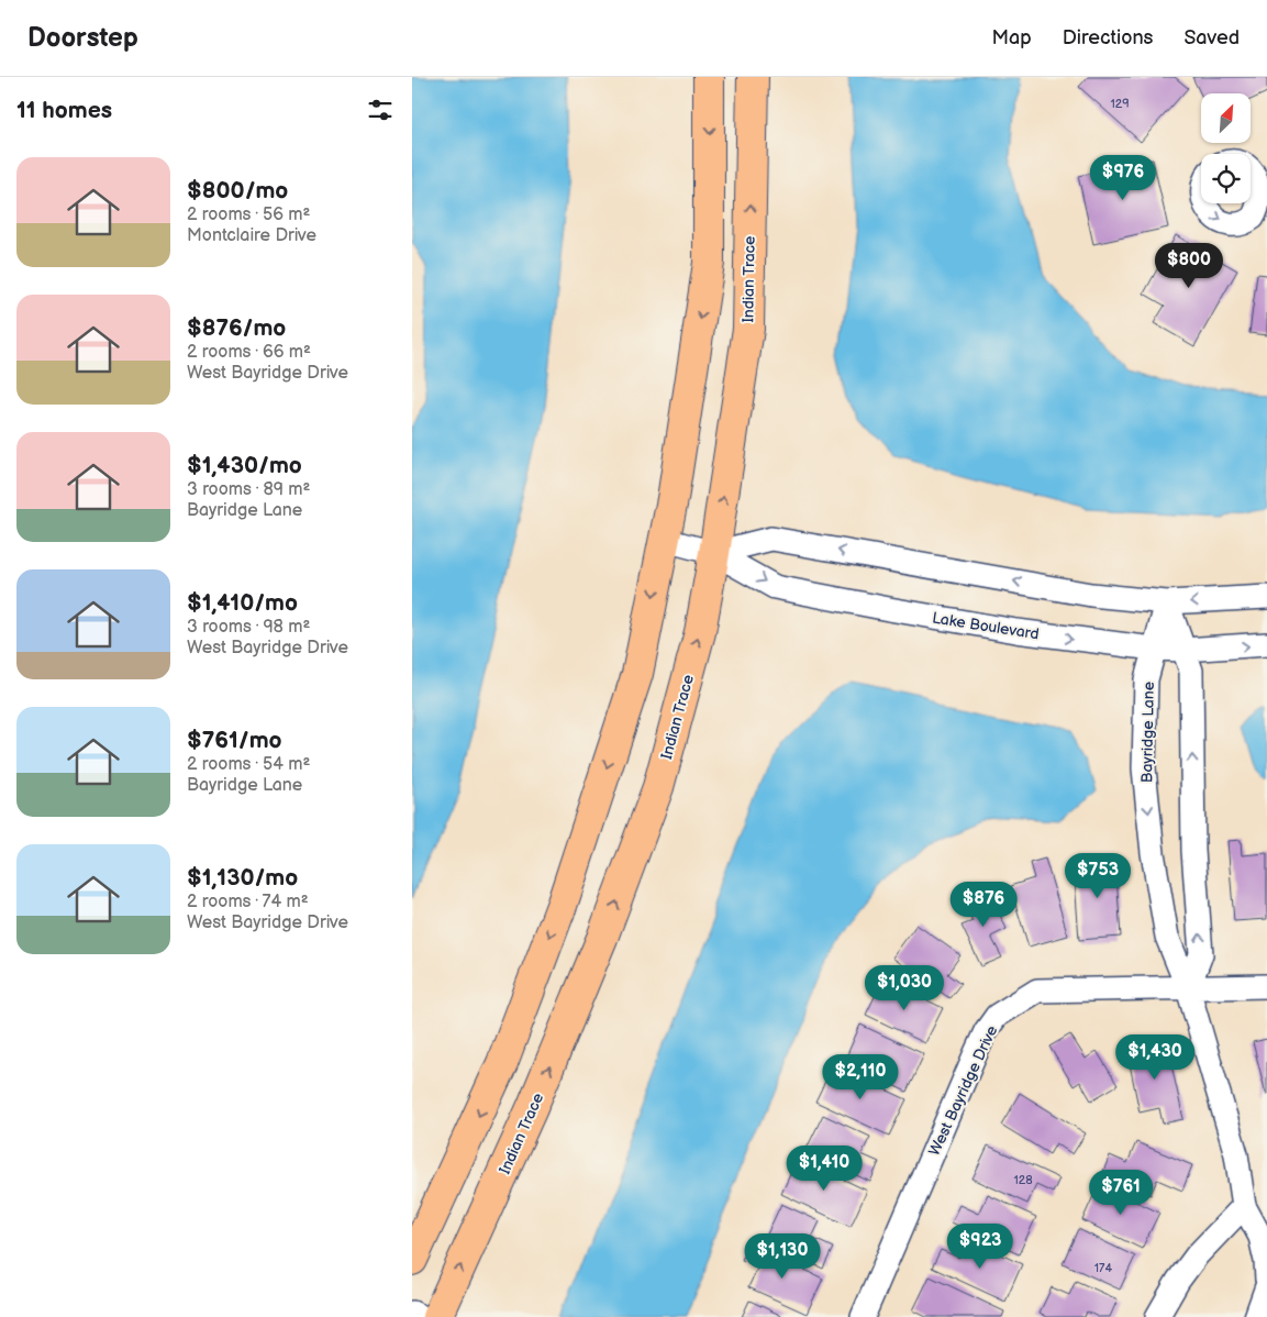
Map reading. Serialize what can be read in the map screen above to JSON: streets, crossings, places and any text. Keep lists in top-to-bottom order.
{
  "streets": {
    "main road": ["Indian Trace"],
    "street": ["Lake Boulevard", "Bayridge Lane", "West Bayridge Drive"]
  },
  "crossings": [
    ["Indian Trace", "Lake Boulevard"],
    ["Lake Boulevard", "Bayridge Lane"],
    ["Bayridge Lane", "West Bayridge Drive"]
  ],
  "house_numbers": ["129", "128", "174"],
  "north": "top right",
  "page": {
    "header": "Doorstep",
    "nav": ["Map", "Directions", "Saved"],
    "heading": "11 homes",
    "list": [
      {
        "name": "$800/mo",
        "note": "2 rooms · 56 m² · Montclaire Drive"
      },
      {
        "name": "$876/mo",
        "note": "2 rooms · 66 m² · West Bayridge Drive"
      },
      {
        "name": "$1,430/mo",
        "note": "3 rooms · 89 m² · Bayridge Lane"
      },
      {
        "name": "$1,410/mo",
        "note": "3 rooms · 98 m² · West Bayridge Drive"
      },
      {
        "name": "$761/mo",
        "note": "2 rooms · 54 m² · Bayridge Lane"
      },
      {
        "name": "$1,130/mo",
        "note": "2 rooms · 74 m² · West Bayridge Drive"
      }
    ],
    "price": [
      "$976",
      "$800",
      "$753",
      "$876",
      "$1,030",
      "$1,430",
      "$2,110",
      "$1,410",
      "$761",
      "$923",
      "$1,130"
    ]
  }
}
